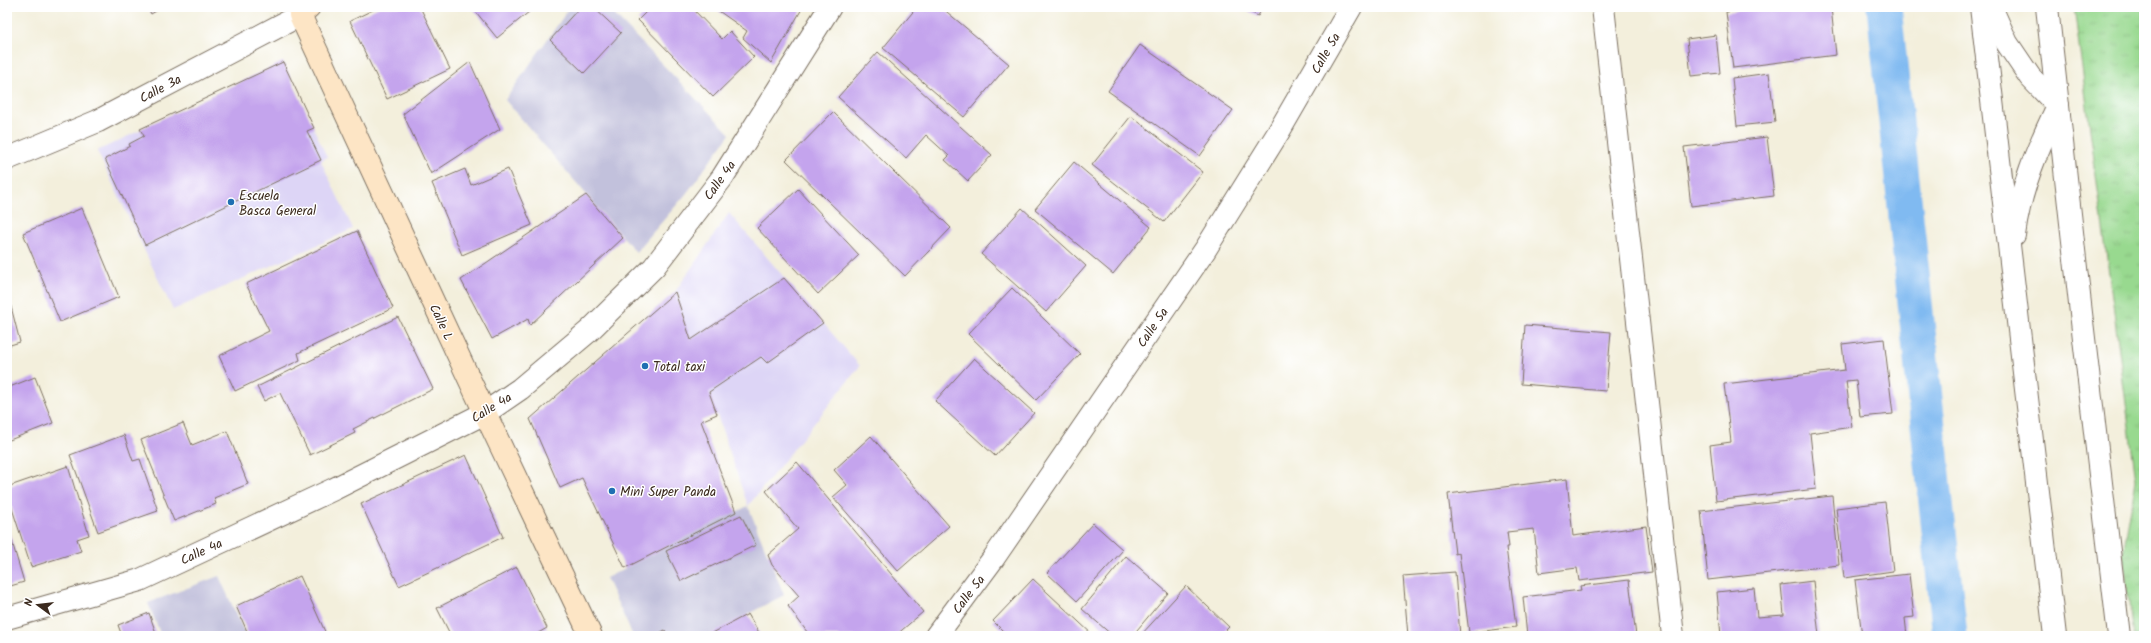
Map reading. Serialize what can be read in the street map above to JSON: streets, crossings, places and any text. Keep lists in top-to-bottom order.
{
  "streets": {
    "street": [
      "Calle 5a",
      "Calle 3a",
      "Calle 4a",
      "Calle L"
    ]
  },
  "crossings": [
    ["Calle 3a", "Calle L"],
    ["Calle 4a", "Calle L"]
  ],
  "places": ["Escuela Basca General", "Total taxi", "Mini Super Panda"],
  "north": "left"
}
